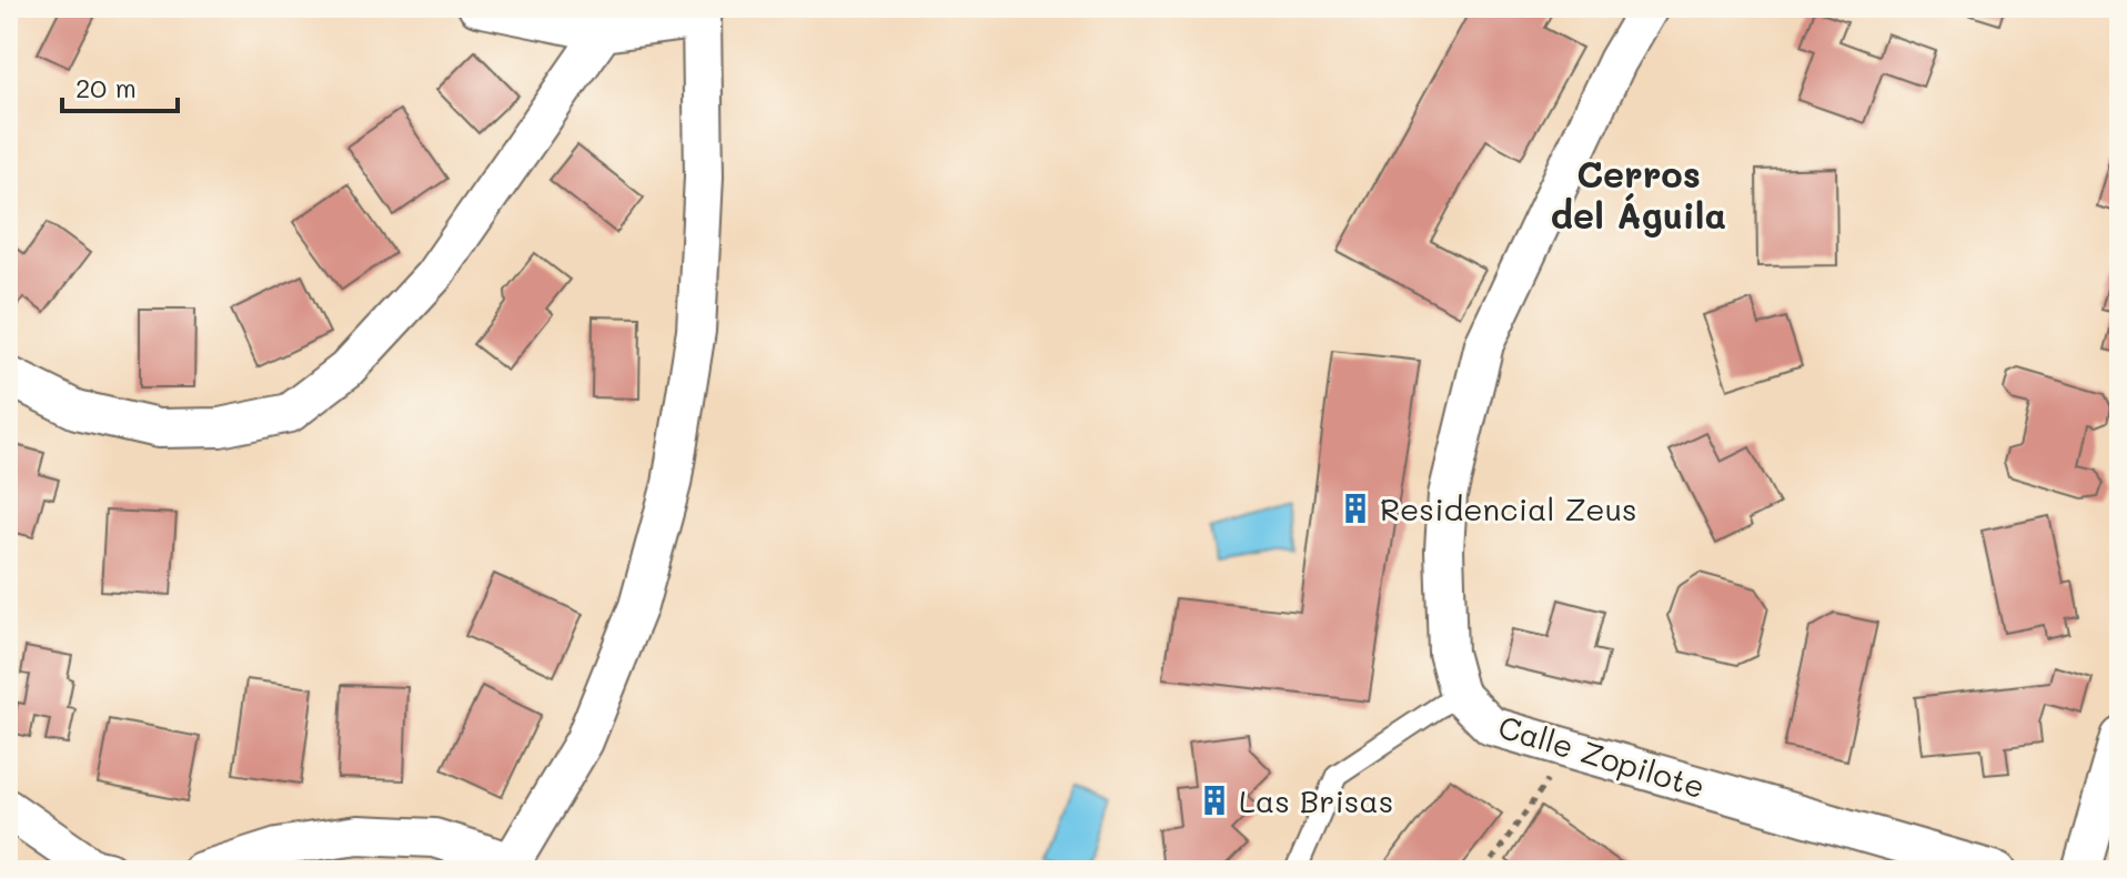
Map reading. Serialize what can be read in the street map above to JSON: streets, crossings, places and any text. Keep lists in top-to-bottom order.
{
  "streets": {
    "street": ["Calle Zopilote"]
  },
  "districts": ["Cerros del Águila"],
  "places": {
    "building": ["Residencial Zeus", "Las Brisas"]
  },
  "scale_bar": "20 m"
}
